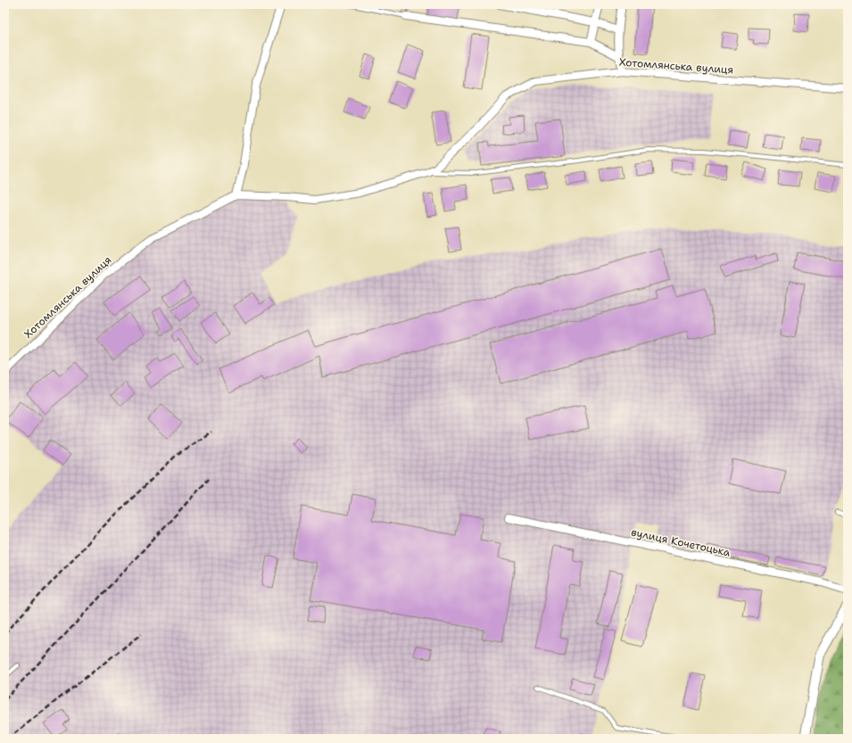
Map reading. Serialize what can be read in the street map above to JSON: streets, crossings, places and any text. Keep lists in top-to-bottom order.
{
  "streets": {
    "street": ["Хотомлянська вулиця", "вулиця Кочетоцька"]
  }
}
